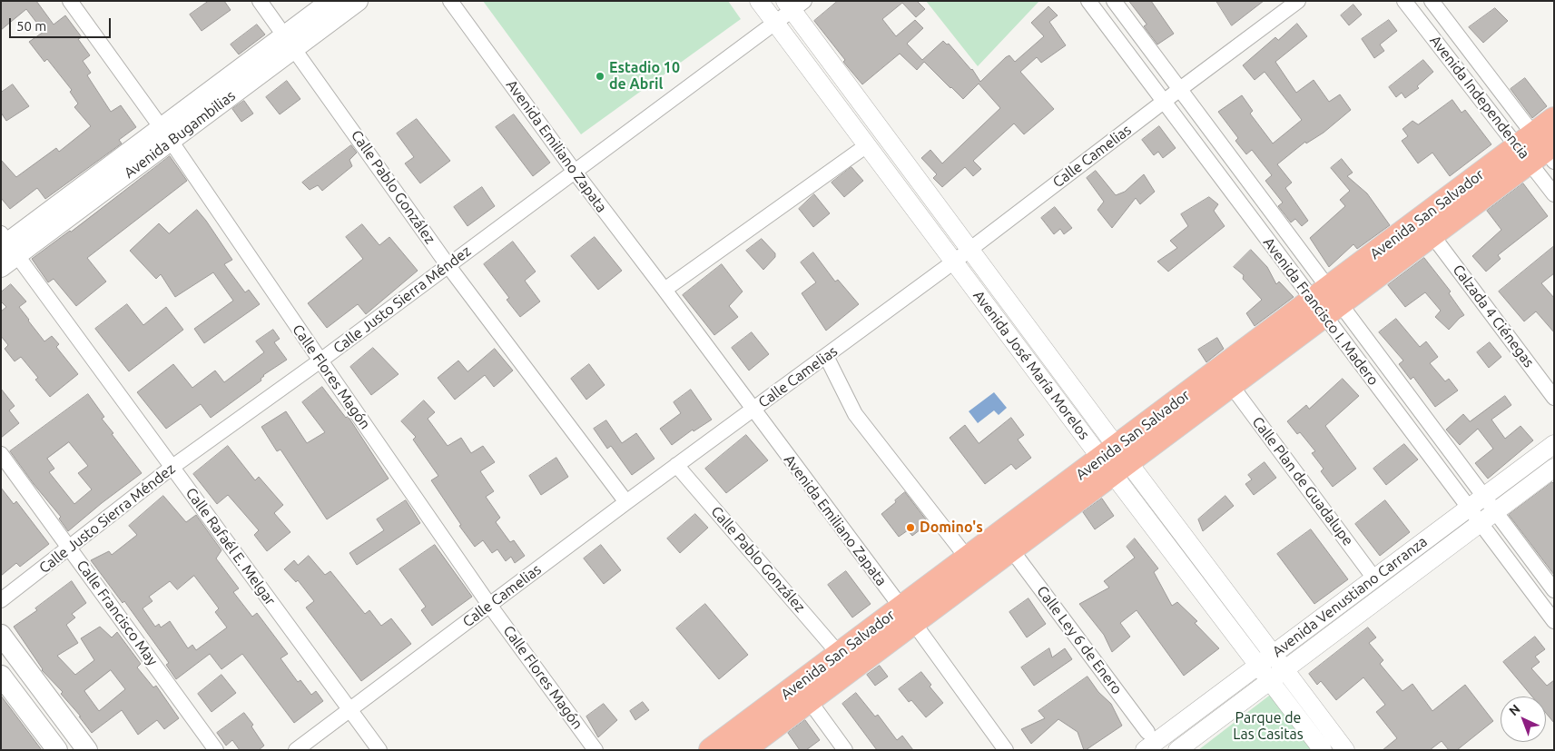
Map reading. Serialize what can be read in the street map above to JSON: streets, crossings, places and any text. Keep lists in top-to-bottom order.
{
  "streets": {
    "main road": ["Avenida Bugambilias", "Avenida San Salvador"],
    "street": [
      "Avenida Independencia",
      "Avenida Emiliano Zapata",
      "Calle Camelias",
      "Calle Pablo González",
      "Calle Justo Sierra Méndez",
      "Avenida Francisco I. Madero",
      "Calzada 4 Ciénegas",
      "Avenida José María Morelos",
      "Calle Flores Magón",
      "Calle Plan de Guadalupe",
      "Calle Rafaél E. Melgar",
      "Avenida Venustiano Carranza",
      "Calle Francisco May",
      "Calle Ley 6 de Enero"
    ]
  },
  "crossings": [
    ["Avenida Independencia", "Avenida San Salvador"],
    ["Avenida Bugambilias", "Calle Pablo González"],
    ["Avenida Bugambilias", "Calle Flores Magón"],
    ["Avenida Bugambilias", "Calle Rafaél E. Melgar"],
    ["Avenida Emiliano Zapata", "Calle Camelias"],
    ["Avenida Emiliano Zapata", "Avenida San Salvador"],
    ["Avenida Emiliano Zapata", "Calle Justo Sierra Méndez"],
    ["Calle Camelias", "Calle Pablo González"],
    ["Calle Camelias", "Avenida Francisco I. Madero"],
    ["Calle Camelias", "Avenida José María Morelos"],
    ["Calle Camelias", "Calle Flores Magón"],
    ["Calle Camelias", "Calle Rafaél E. Melgar"],
    ["Calle Pablo González", "Avenida San Salvador"],
    ["Calle Pablo González", "Calle Justo Sierra Méndez"],
    ["Avenida San Salvador", "Avenida Francisco I. Madero"],
    ["Avenida San Salvador", "Calzada 4 Ciénegas"],
    ["Avenida San Salvador", "Avenida José María Morelos"],
    ["Avenida San Salvador", "Calle Plan de Guadalupe"],
    ["Avenida San Salvador", "Calle Ley 6 de Enero"],
    ["Calle Justo Sierra Méndez", "Avenida José María Morelos"],
    ["Calle Justo Sierra Méndez", "Calle Flores Magón"],
    ["Calle Justo Sierra Méndez", "Calle Rafaél E. Melgar"],
    ["Calle Justo Sierra Méndez", "Calle Francisco May"],
    ["Avenida Francisco I. Madero", "Avenida Venustiano Carranza"],
    ["Avenida José María Morelos", "Avenida Venustiano Carranza"],
    ["Calle Plan de Guadalupe", "Avenida Venustiano Carranza"]
  ],
  "parks": ["Parque de Las Casitas"],
  "places": ["Estadio 10 de Abril", "Domino's"],
  "scale_bar": "50 m",
  "north": "top left"
}
